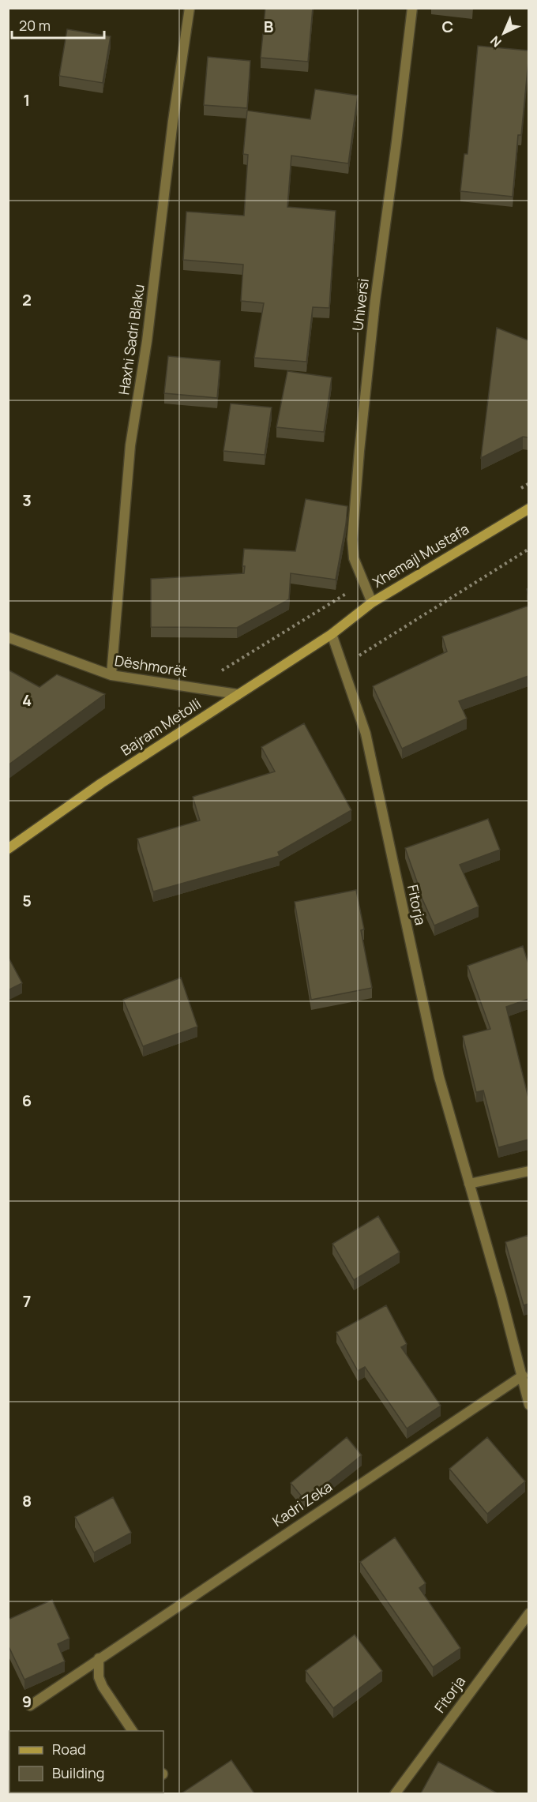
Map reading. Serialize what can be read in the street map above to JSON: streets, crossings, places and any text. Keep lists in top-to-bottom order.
{
  "streets": {
    "main road": ["Xhemajl Mustafa", "Bajram Metolli"],
    "street": [
      "Universi",
      "Haxhi Sadri Blaku",
      "Dëshmorët",
      "Fitorja",
      "Kadri Zeka"
    ]
  },
  "crossings": [
    ["Universi", "Xhemajl Mustafa"],
    ["Haxhi Sadri Blaku", "Dëshmorët"],
    ["Xhemajl Mustafa", "Bajram Metolli"],
    ["Xhemajl Mustafa", "Fitorja"],
    ["Dëshmorët", "Bajram Metolli"],
    ["Bajram Metolli", "Fitorja"],
    ["Fitorja", "Kadri Zeka"]
  ],
  "legend": ["Road", "Building"],
  "scale_bar": "20 m",
  "north": "bottom left",
  "grid": {
    "columns": ["B", "C"],
    "rows": [
      "1",
      "2",
      "3",
      "4",
      "5",
      "6",
      "7",
      "8",
      "9"
    ]
  }
}
